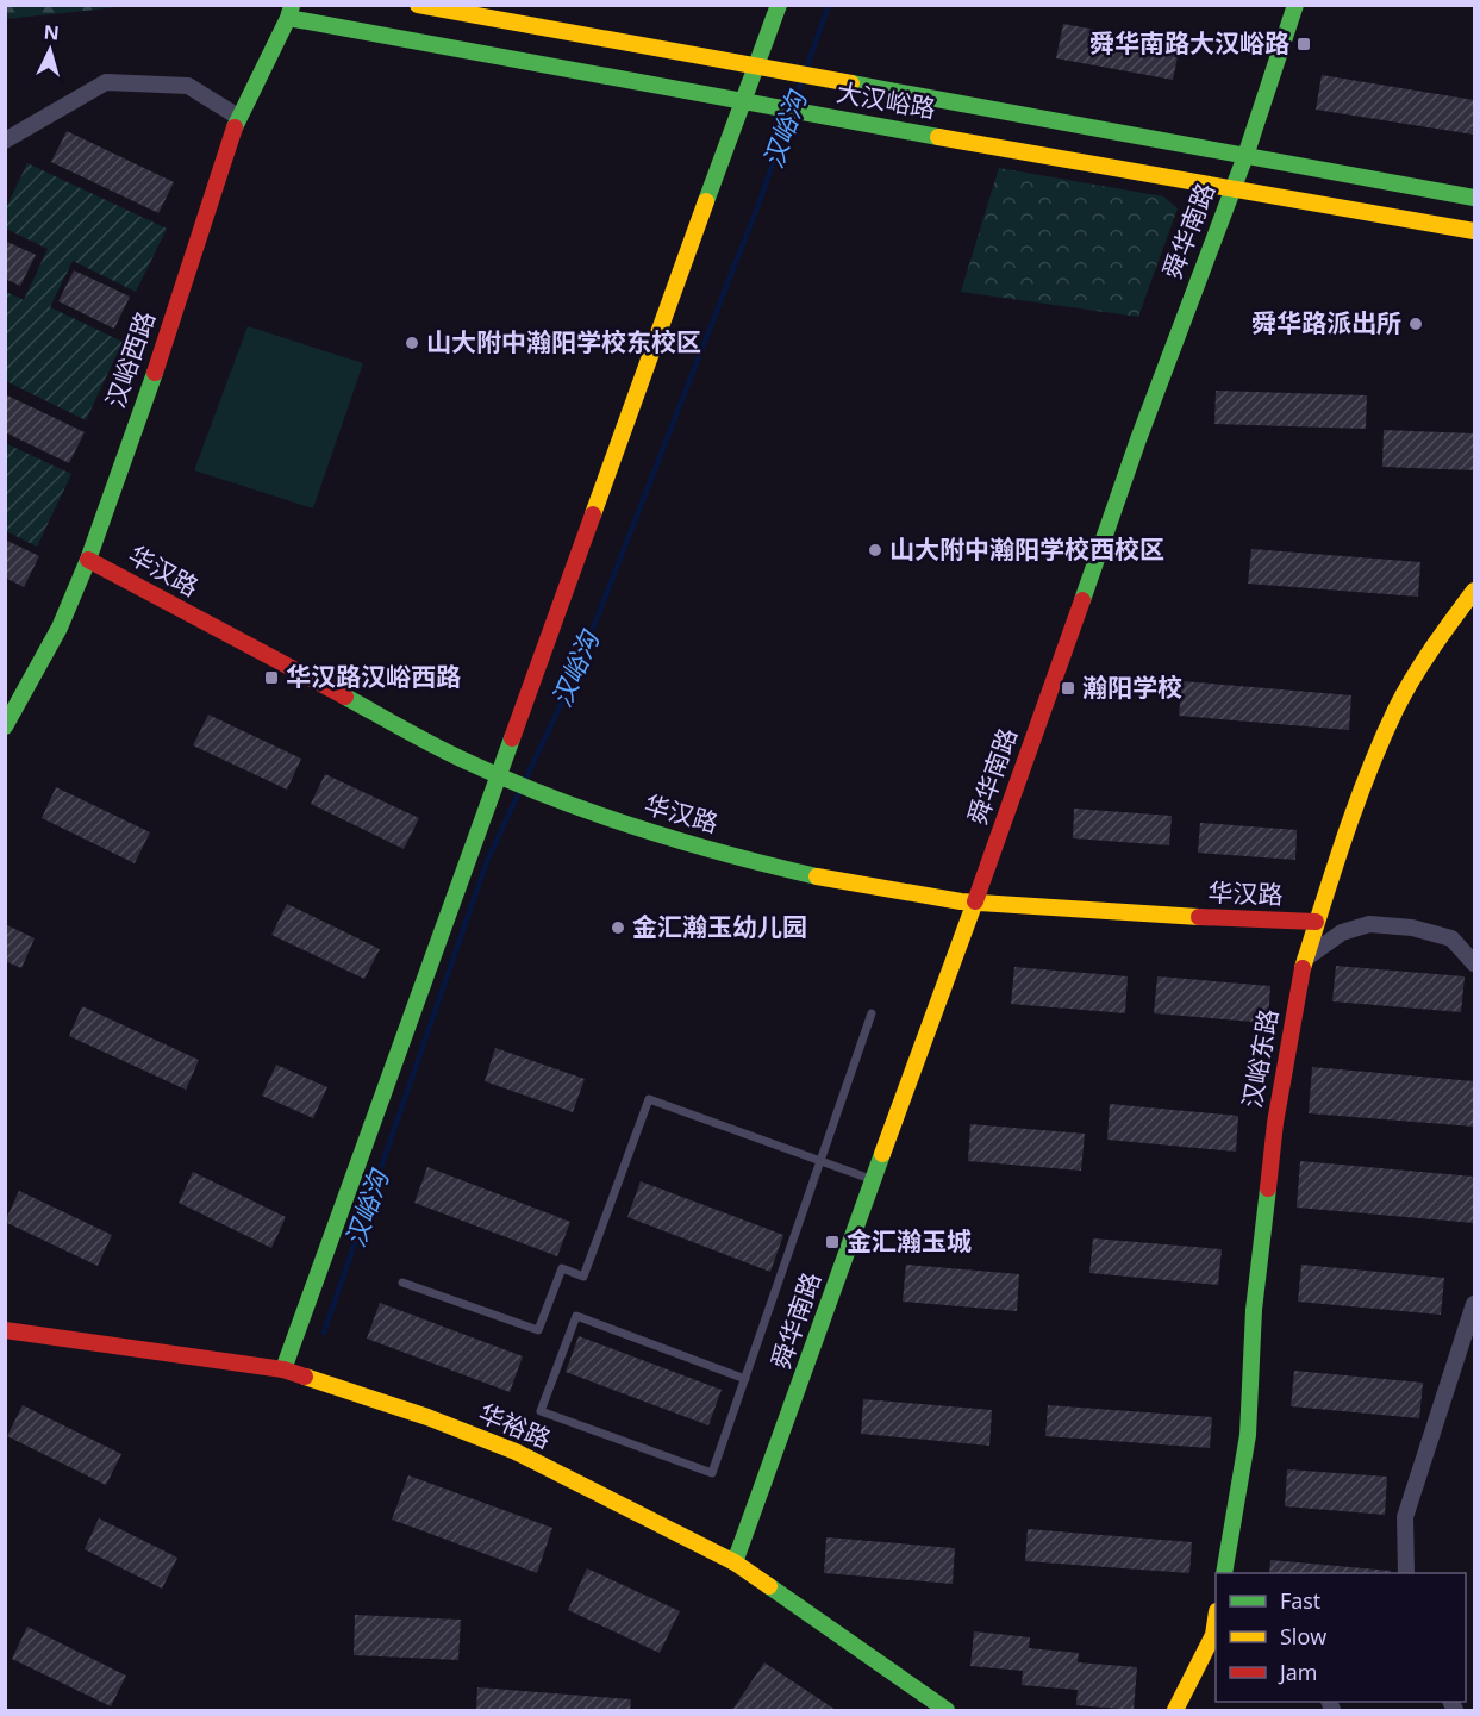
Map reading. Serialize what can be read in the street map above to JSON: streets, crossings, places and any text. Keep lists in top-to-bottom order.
{
  "streets": {
    "street": [
      "大汉峪路",
      "舜华南路",
      "汉峪西路",
      "华汉路",
      "汉峪东路",
      "华裕路"
    ]
  },
  "crossings": [
    ["大汉峪路", "舜华南路"],
    ["大汉峪路", "汉峪西路"],
    ["舜华南路", "华汉路"],
    ["舜华南路", "华裕路"],
    ["汉峪西路", "华汉路"],
    ["华汉路", "汉峪东路"]
  ],
  "water": ["汉峪沟"],
  "places": {
    "transit": [
      "舜华南路大汉峪路",
      "华汉路汉峪西路",
      "瀚阳学校",
      "金汇瀚玉城"
    ],
    "other": [
      "舜华路派出所",
      "山大附中瀚阳学校东校区",
      "山大附中瀚阳学校西校区",
      "金汇瀚玉幼儿园"
    ]
  },
  "legend": ["Fast", "Slow", "Jam"],
  "north": "top"
}
